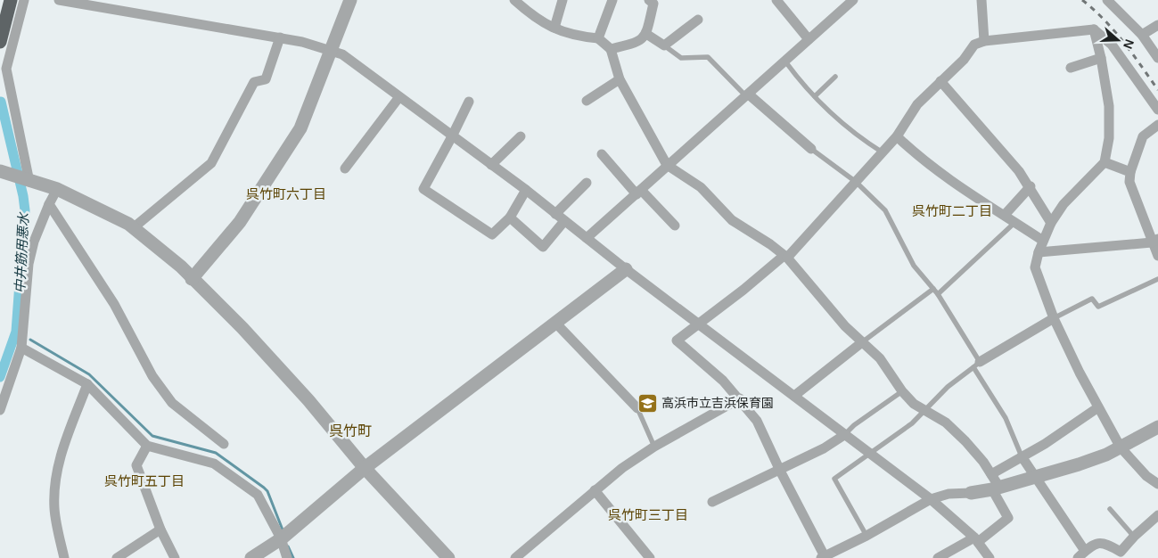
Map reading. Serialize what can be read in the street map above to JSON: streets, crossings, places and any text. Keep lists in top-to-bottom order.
{
  "districts": [
    "呉竹町六丁目",
    "呉竹町二丁目",
    "呉竹町",
    "呉竹町五丁目",
    "呉竹町三丁目"
  ],
  "water": ["中井筋用悪水"],
  "places": {
    "school or university": ["高浜市立吉浜保育園"]
  },
  "north": "right"
}
